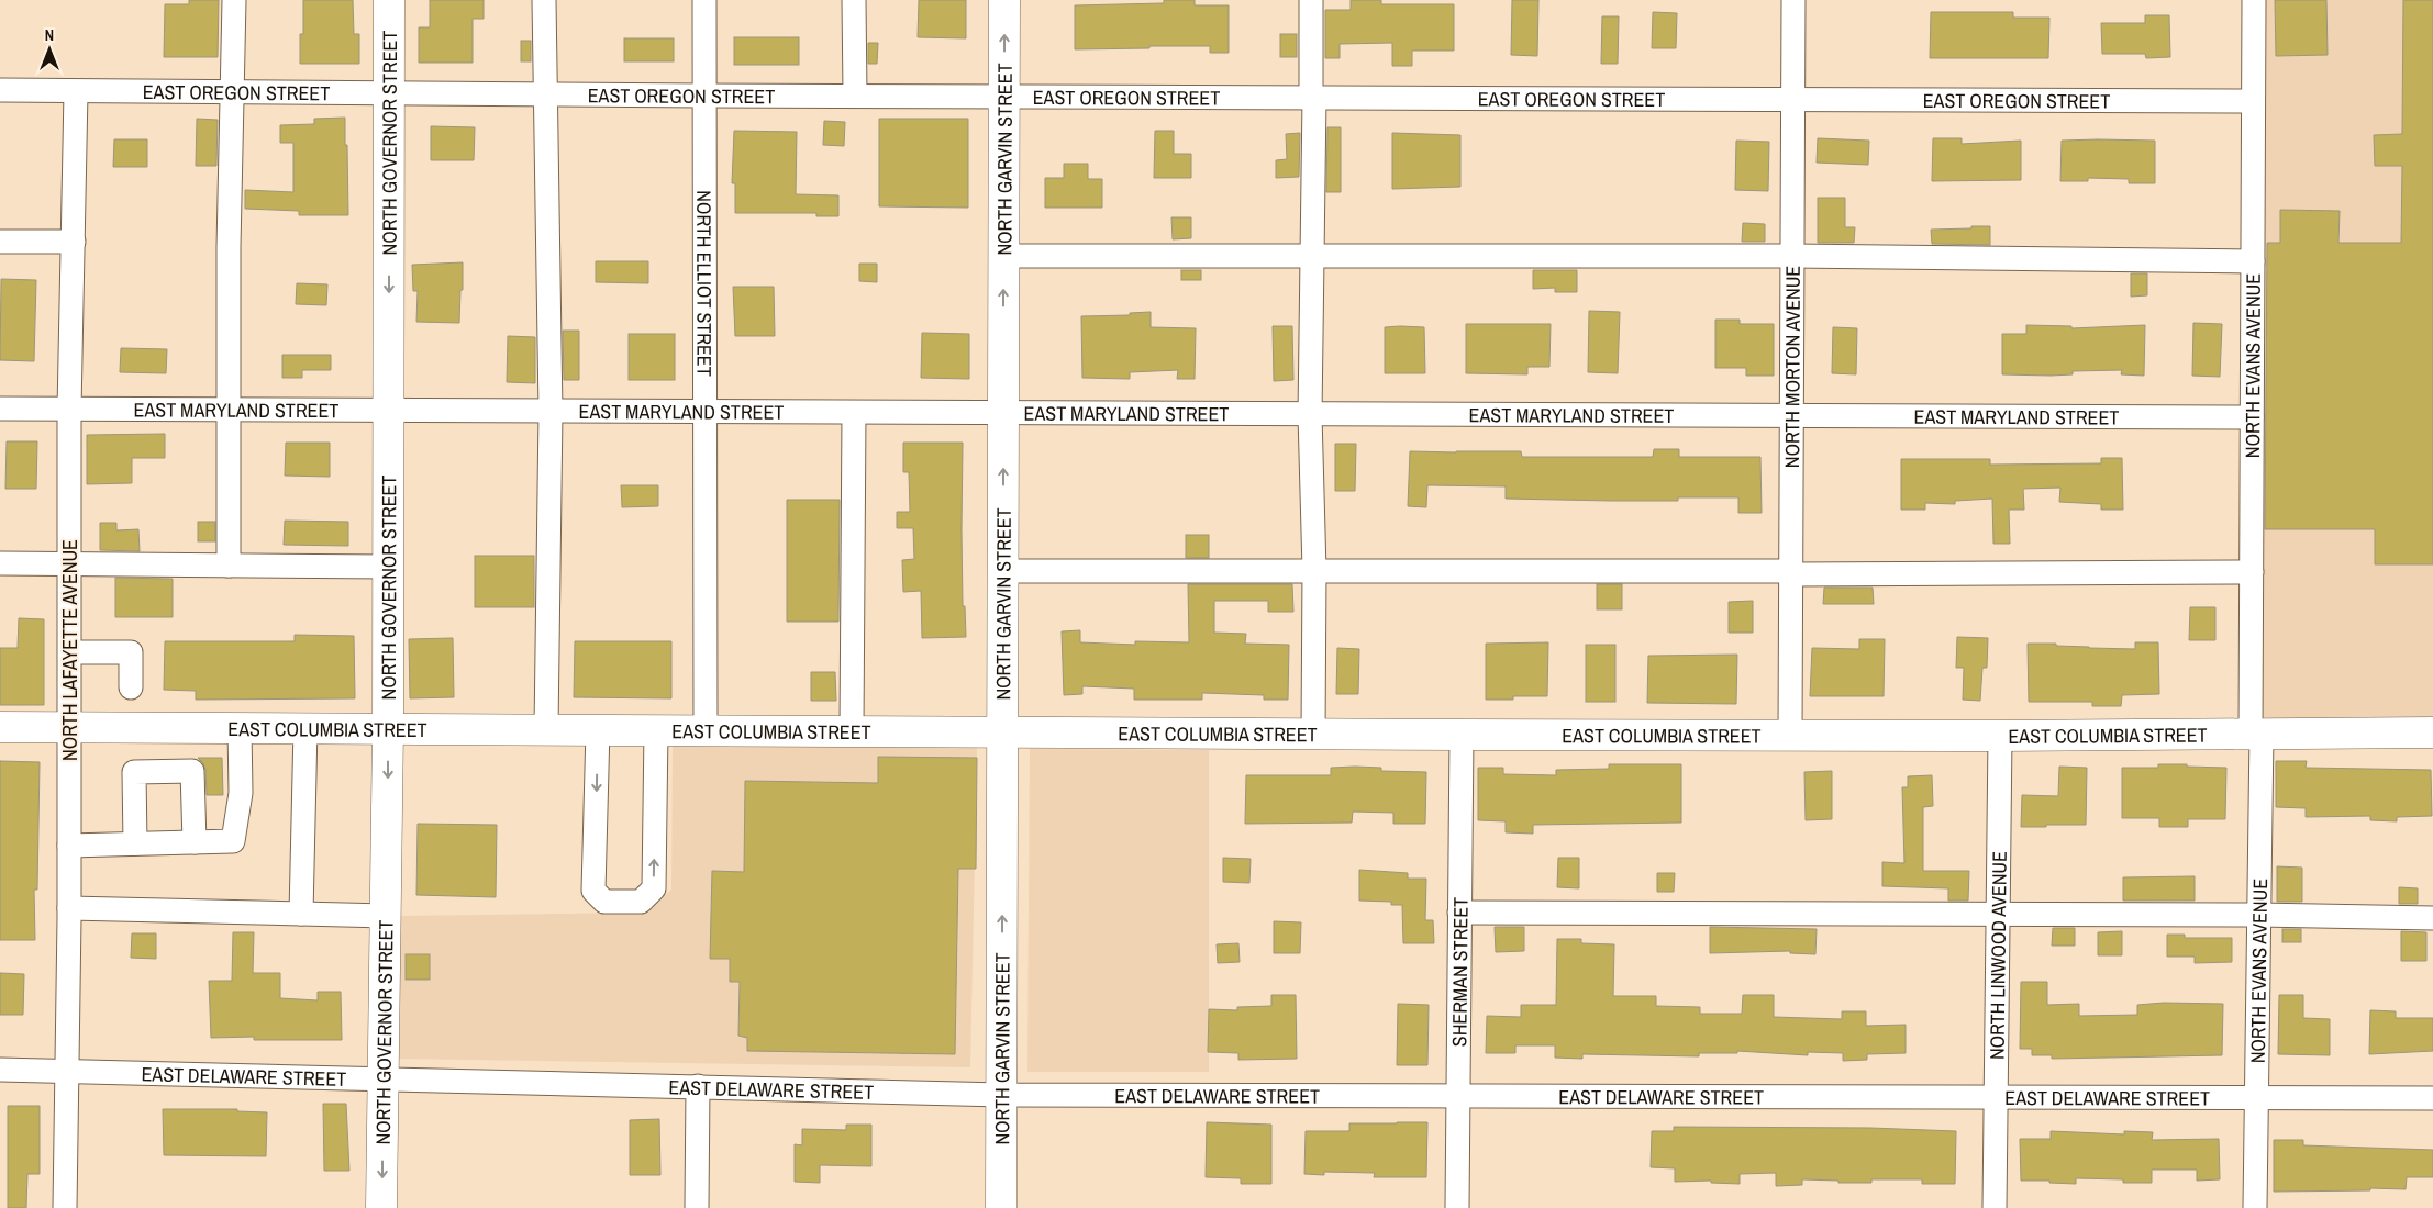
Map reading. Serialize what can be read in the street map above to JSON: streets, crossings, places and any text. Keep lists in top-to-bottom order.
{
  "streets": {
    "main road": ["NORTH GOVERNOR STREET", "NORTH GARVIN STREET", "EAST COLUMBIA STREET"],
    "street": [
      "EAST OREGON STREET",
      "NORTH ELLIOT STREET",
      "NORTH EVANS AVENUE",
      "NORTH MORTON AVENUE",
      "EAST MARYLAND STREET",
      "NORTH LAFAYETTE AVENUE",
      "NORTH LINWOOD AVENUE",
      "SHERMAN STREET",
      "EAST DELAWARE STREET"
    ]
  },
  "crossings": [
    ["EAST OREGON STREET", "NORTH GOVERNOR STREET"],
    ["EAST OREGON STREET", "NORTH GARVIN STREET"],
    ["EAST OREGON STREET", "NORTH ELLIOT STREET"],
    ["EAST OREGON STREET", "NORTH EVANS AVENUE"],
    ["EAST OREGON STREET", "NORTH MORTON AVENUE"],
    ["EAST OREGON STREET", "NORTH LAFAYETTE AVENUE"],
    ["NORTH GOVERNOR STREET", "EAST MARYLAND STREET"],
    ["NORTH GOVERNOR STREET", "EAST COLUMBIA STREET"],
    ["NORTH GOVERNOR STREET", "EAST DELAWARE STREET"],
    ["NORTH GARVIN STREET", "EAST MARYLAND STREET"],
    ["NORTH GARVIN STREET", "EAST COLUMBIA STREET"],
    ["NORTH GARVIN STREET", "EAST DELAWARE STREET"],
    ["NORTH ELLIOT STREET", "EAST MARYLAND STREET"],
    ["NORTH ELLIOT STREET", "EAST COLUMBIA STREET"],
    ["NORTH EVANS AVENUE", "EAST MARYLAND STREET"],
    ["NORTH EVANS AVENUE", "EAST COLUMBIA STREET"],
    ["NORTH EVANS AVENUE", "EAST DELAWARE STREET"],
    ["NORTH MORTON AVENUE", "EAST MARYLAND STREET"],
    ["NORTH MORTON AVENUE", "EAST COLUMBIA STREET"],
    ["EAST MARYLAND STREET", "NORTH LAFAYETTE AVENUE"],
    ["NORTH LAFAYETTE AVENUE", "EAST COLUMBIA STREET"],
    ["NORTH LAFAYETTE AVENUE", "EAST DELAWARE STREET"],
    ["EAST COLUMBIA STREET", "NORTH LINWOOD AVENUE"],
    ["EAST COLUMBIA STREET", "SHERMAN STREET"],
    ["NORTH LINWOOD AVENUE", "EAST DELAWARE STREET"],
    ["SHERMAN STREET", "EAST DELAWARE STREET"]
  ],
  "one_way": ["NORTH GOVERNOR STREET", "NORTH GARVIN STREET"],
  "north": "top"
}
